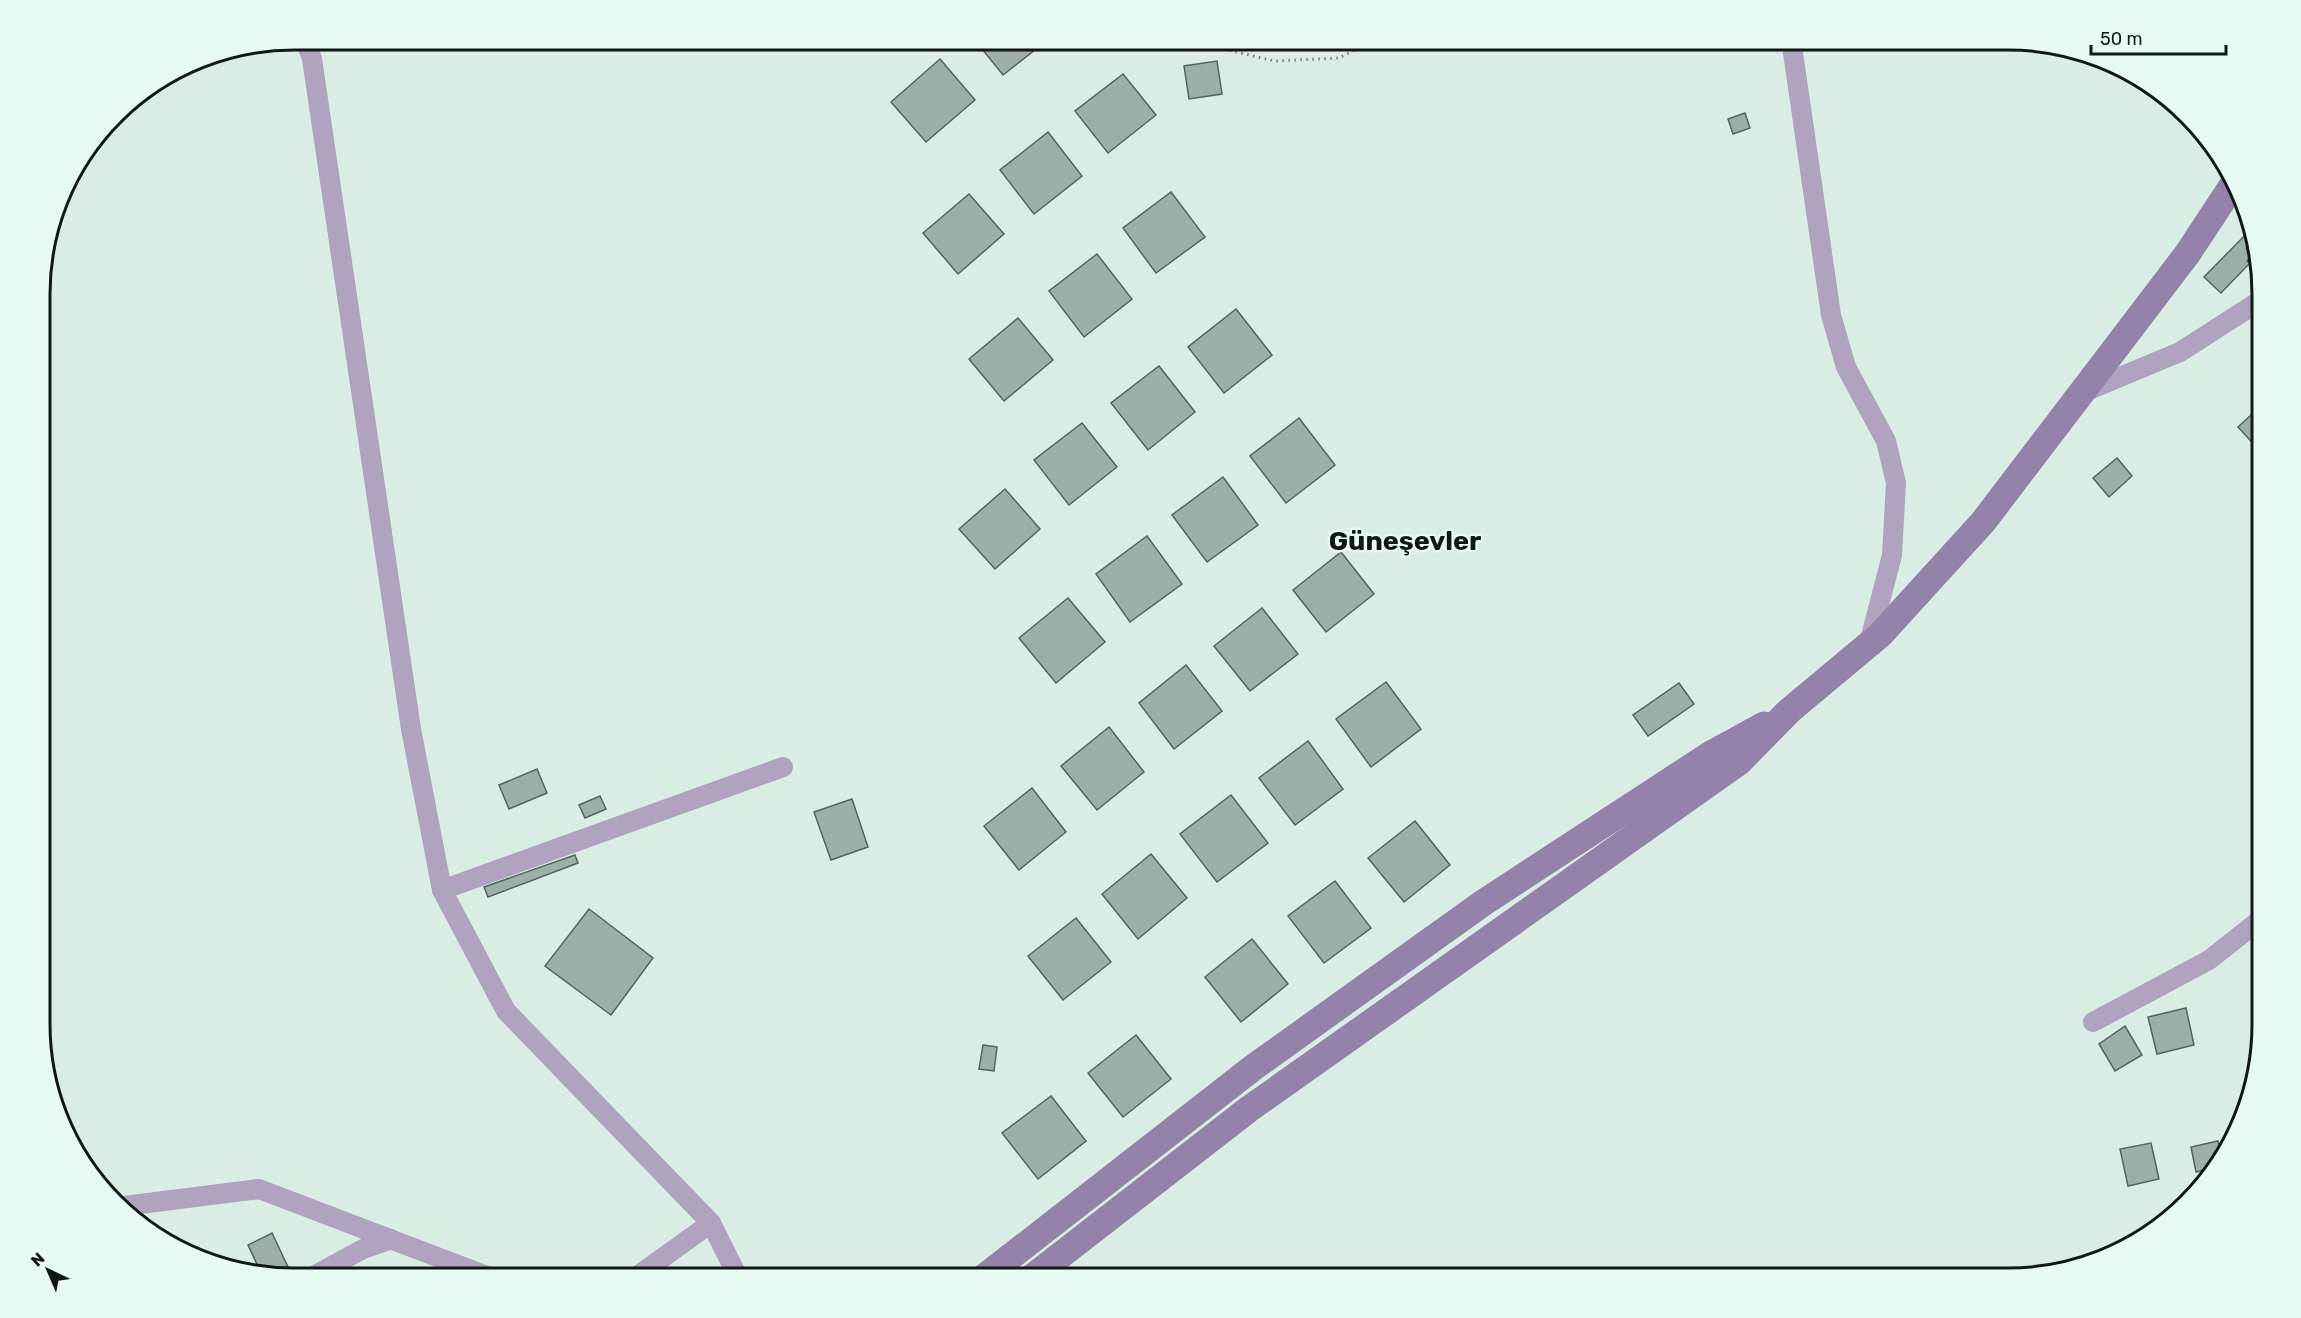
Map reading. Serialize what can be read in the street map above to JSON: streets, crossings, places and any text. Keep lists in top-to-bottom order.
{
  "districts": ["Güneşevler"],
  "scale_bar": "50 m",
  "north": "top left"
}
